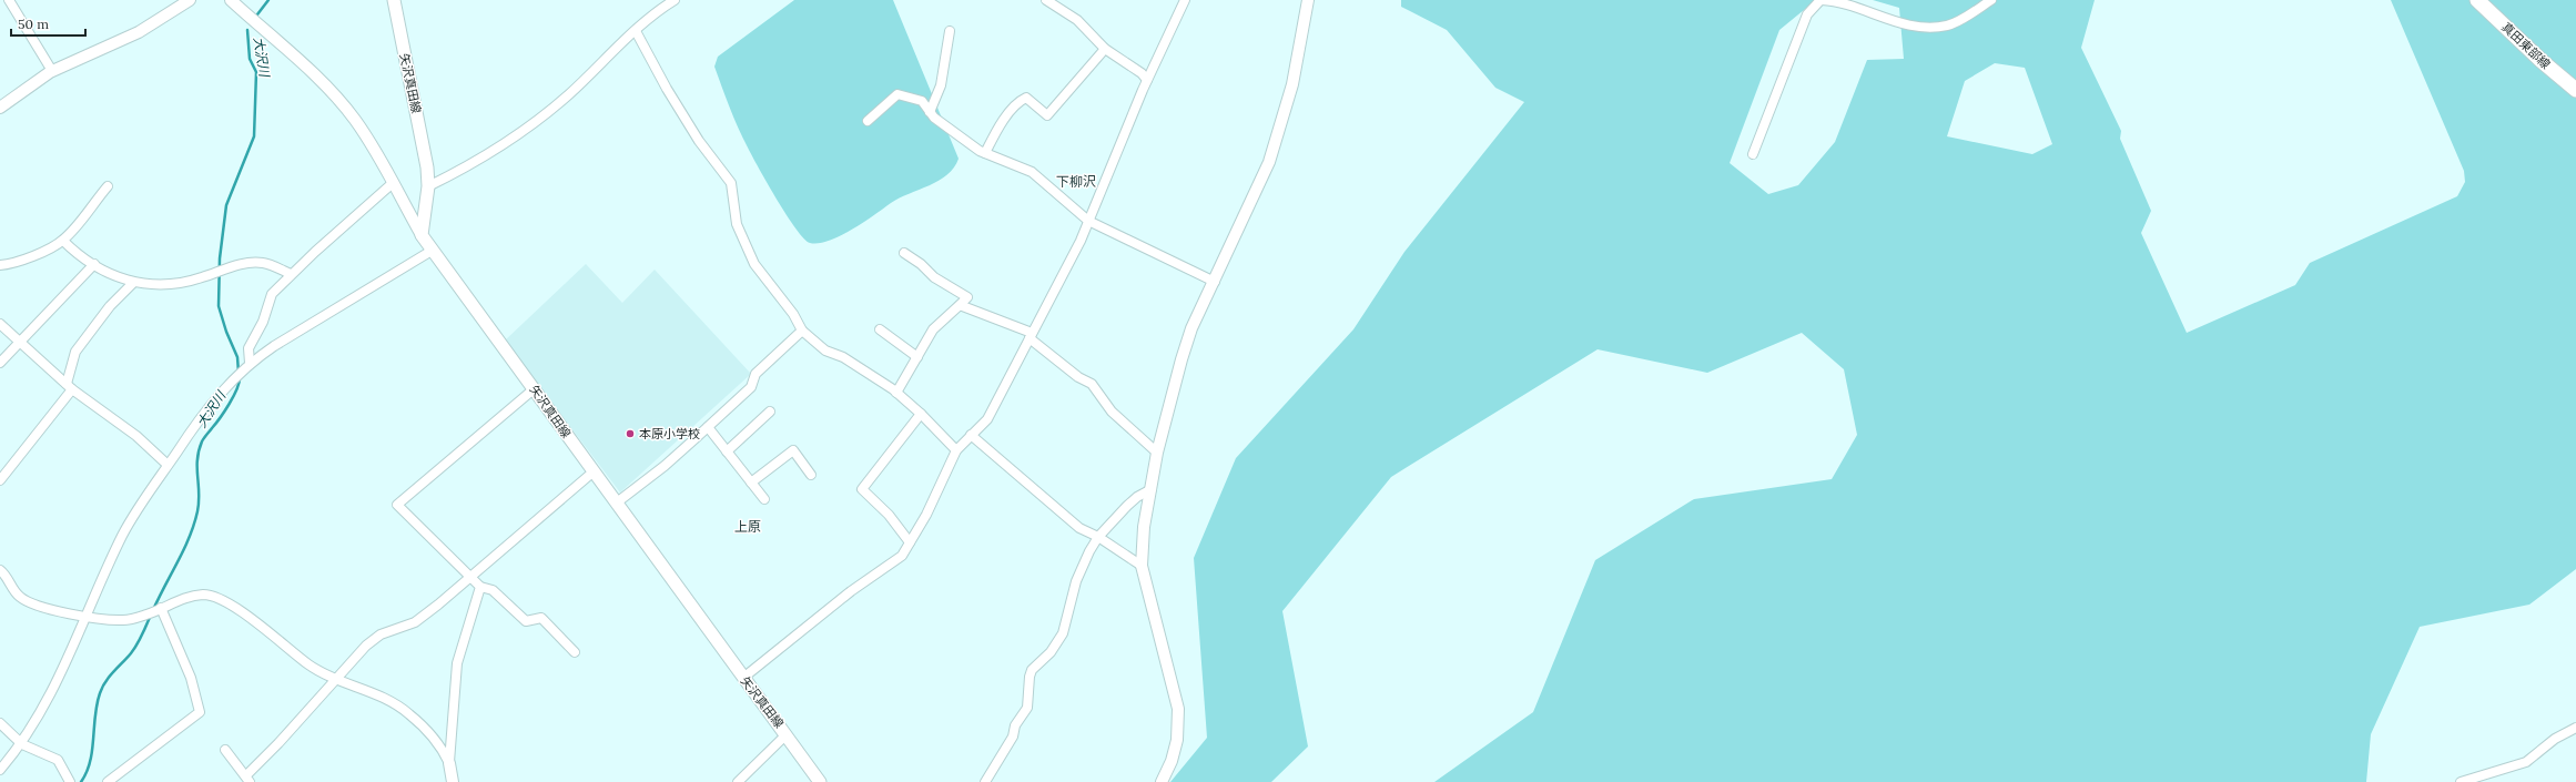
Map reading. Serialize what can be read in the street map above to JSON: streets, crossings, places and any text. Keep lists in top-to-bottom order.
{
  "streets": {
    "main road": ["真田東部線", "矢沢真田線"]
  },
  "districts": ["下柳沢", "上原"],
  "water": ["大沢川"],
  "places": ["本原小学校"],
  "scale_bar": "50 m"
}
